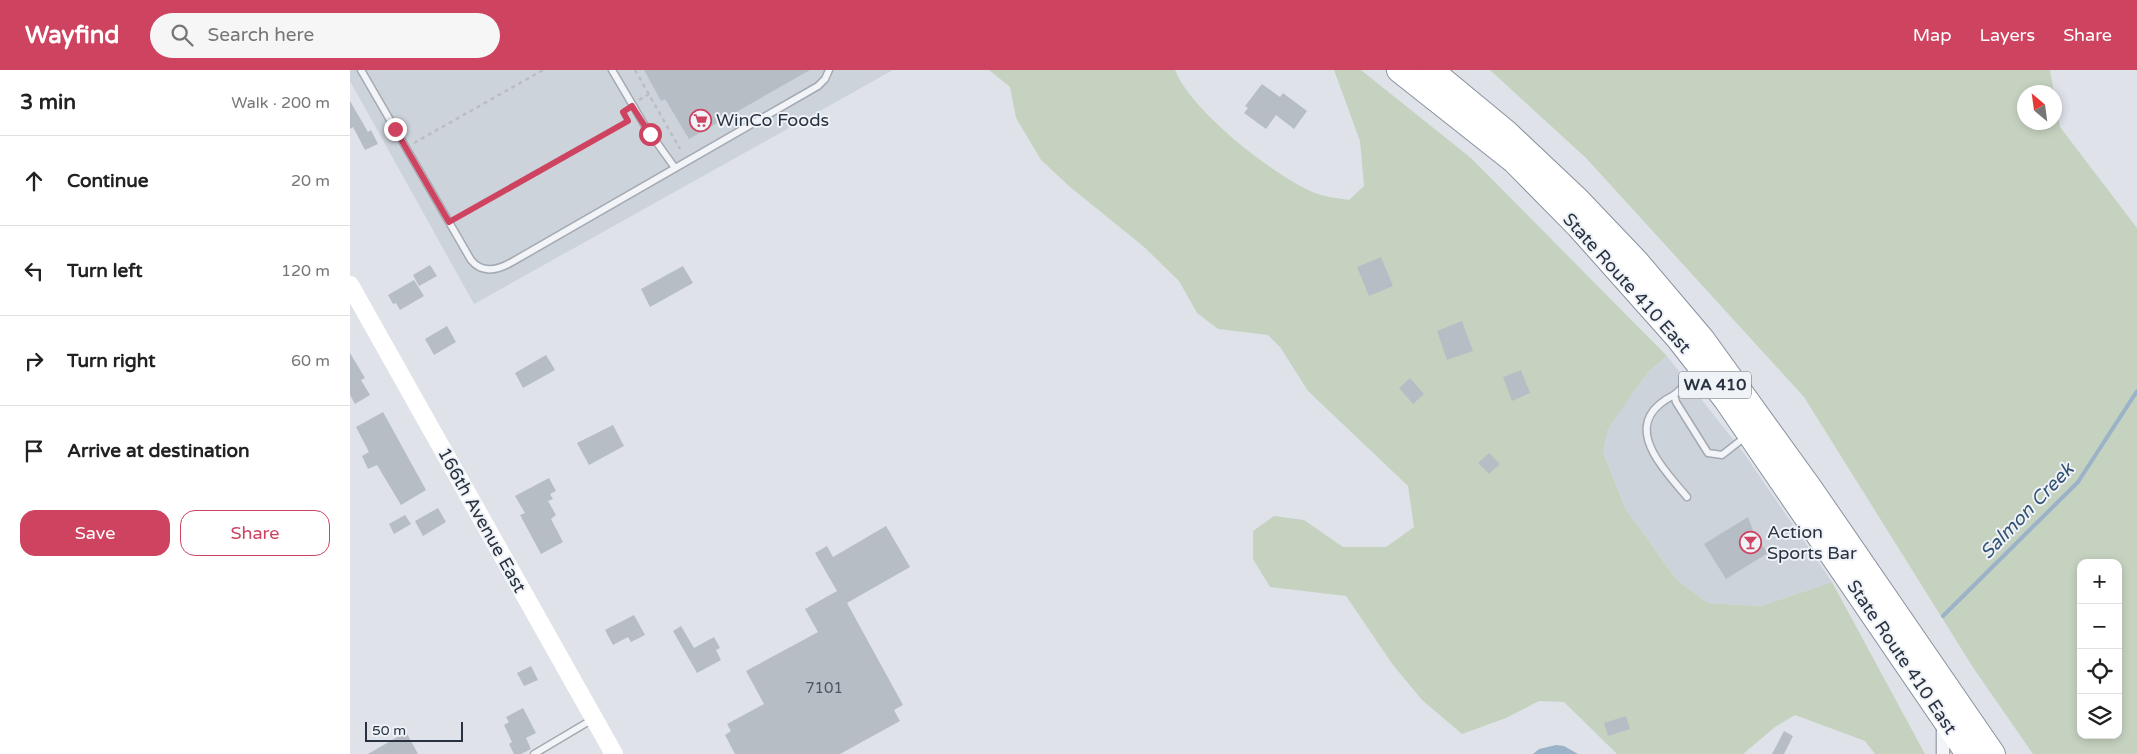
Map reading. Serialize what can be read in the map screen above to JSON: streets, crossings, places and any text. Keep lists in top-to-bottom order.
{
  "streets": {
    "highway": ["State Route 410 East", "WA 410"],
    "street": ["166th Avenue East"]
  },
  "water": ["Salmon Creek"],
  "places": {
    "supermarket": ["WinCo Foods"],
    "bar": ["Action Sports Bar"]
  },
  "house_numbers": ["7101"],
  "scale_bar": "50 m",
  "north": "top left",
  "page": {
    "header": "Wayfind",
    "search": "Search here",
    "nav": ["Map", "Layers", "Share"],
    "heading": ["3 min", "Walk · 200 m"],
    "list": [
      ["Continue", "20 m"],
      ["Turn left", "120 m"],
      ["Turn right", "60 m"],
      "Arrive at destination"
    ],
    "buttons": ["Save", "Share"],
    "map_buttons": ["+", "−"],
    "scale": "50 m"
  }
}
